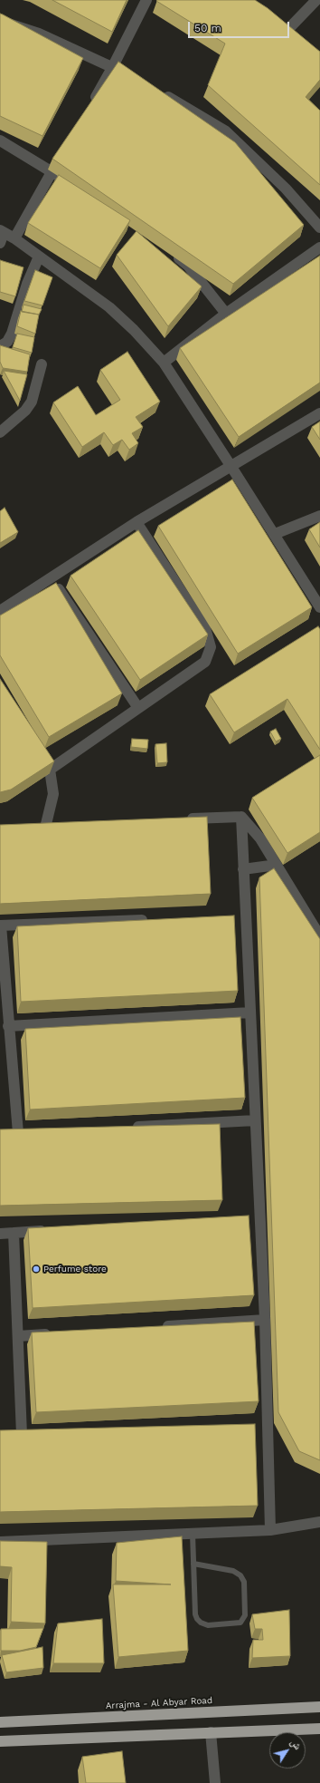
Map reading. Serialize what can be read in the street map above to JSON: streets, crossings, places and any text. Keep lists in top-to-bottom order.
{
  "streets": {
    "highway": ["Arrajma - Al Abyar Road"]
  },
  "places": ["Perfume store"],
  "scale_bar": "50 m",
  "north": "top right"
}
